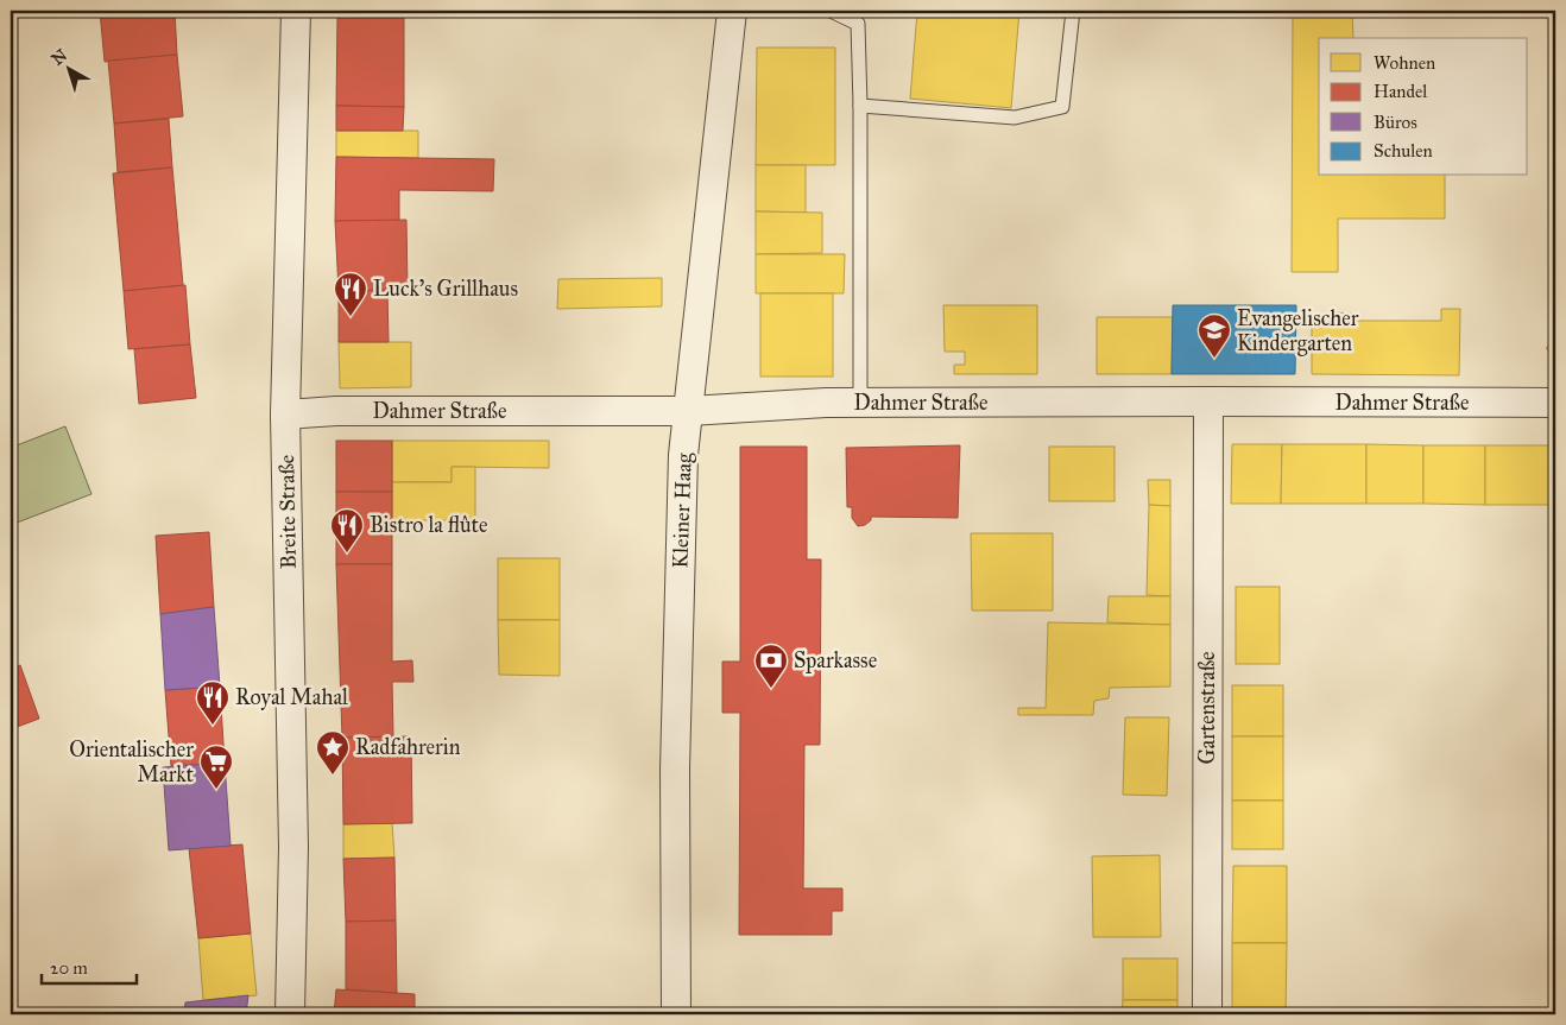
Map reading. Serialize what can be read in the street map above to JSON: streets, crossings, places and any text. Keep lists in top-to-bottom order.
{
  "streets": {
    "street": [
      "Dahmer Straße",
      "Kleiner Haag",
      "Breite Straße",
      "Gartenstraße"
    ]
  },
  "crossings": [
    ["Dahmer Straße", "Kleiner Haag"],
    ["Dahmer Straße", "Breite Straße"],
    ["Dahmer Straße", "Gartenstraße"]
  ],
  "places": {
    "restaurant": ["Luck's Grillhaus", "Bistro la flûte", "Royal Mahal"],
    "school or university": ["Evangelischer Kindergarten"],
    "bank": ["Sparkasse"],
    "place": ["Radfahrerin"],
    "supermarket": ["Orientalischer Markt"]
  },
  "legend": [
    "Wohnen",
    "Handel",
    "Büros",
    "Schulen"
  ],
  "scale_bar": "20 m",
  "north": "top left"
}
